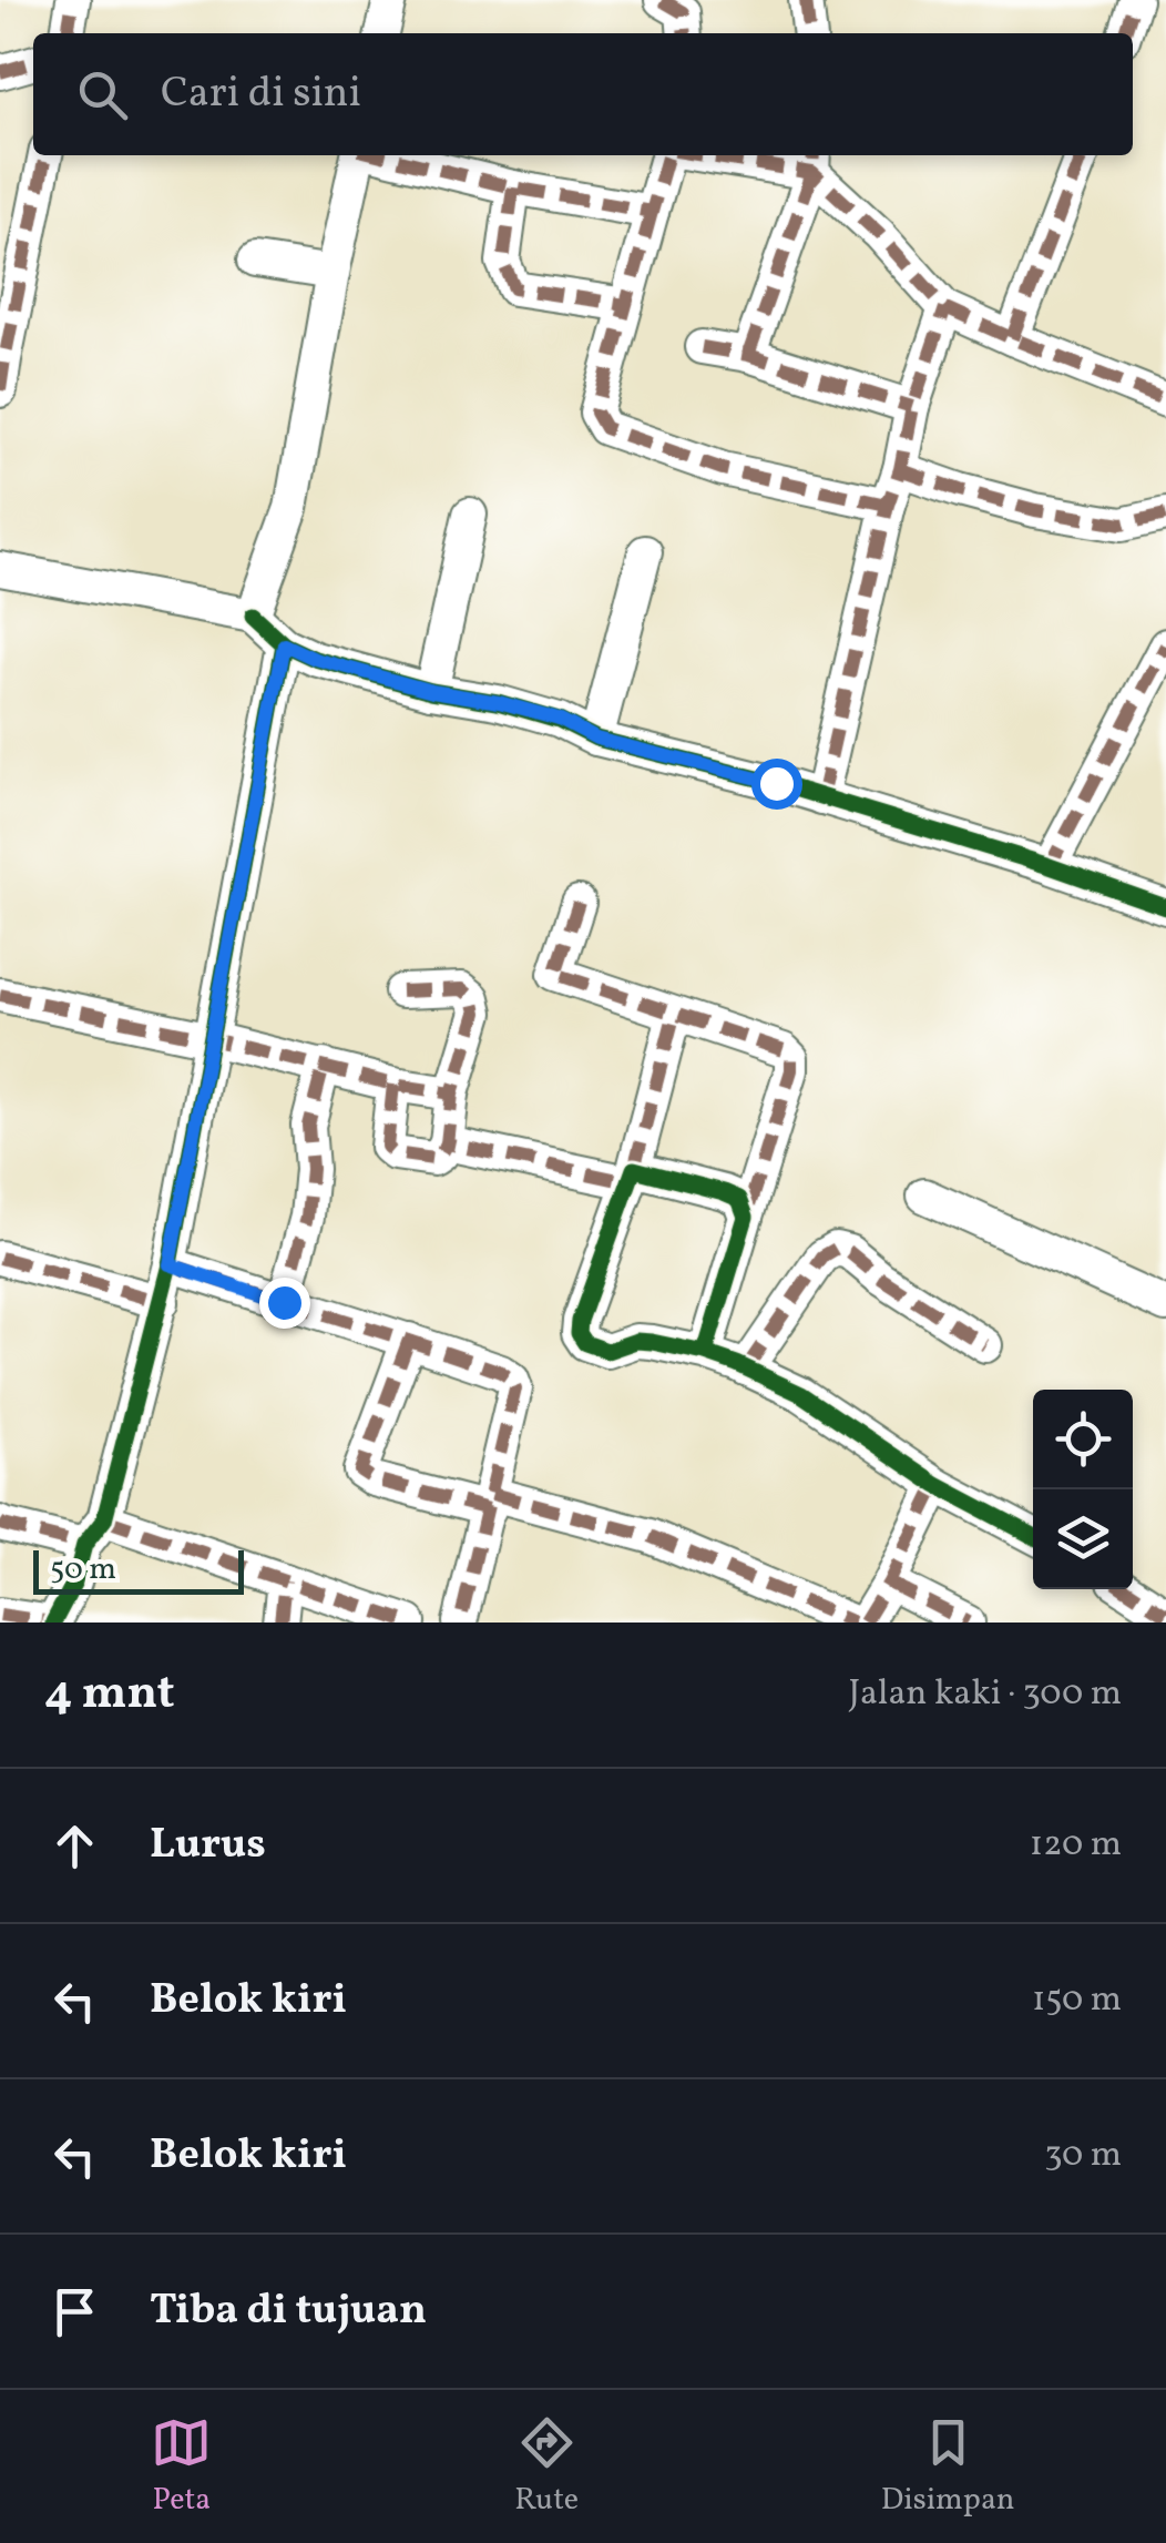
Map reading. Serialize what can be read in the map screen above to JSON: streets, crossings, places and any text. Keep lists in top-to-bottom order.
{
  "scale_bar": "50 m",
  "page": {
    "search": "Cari di sini",
    "scale": "50 m",
    "heading": ["4 mnt", "Jalan kaki · 300 m"],
    "list": [
      ["Lurus", "120 m"],
      ["Belok kiri", "150 m"],
      ["Belok kiri", "30 m"],
      "Tiba di tujuan"
    ],
    "nav": ["Peta", "Rute", "Disimpan"]
  }
}
